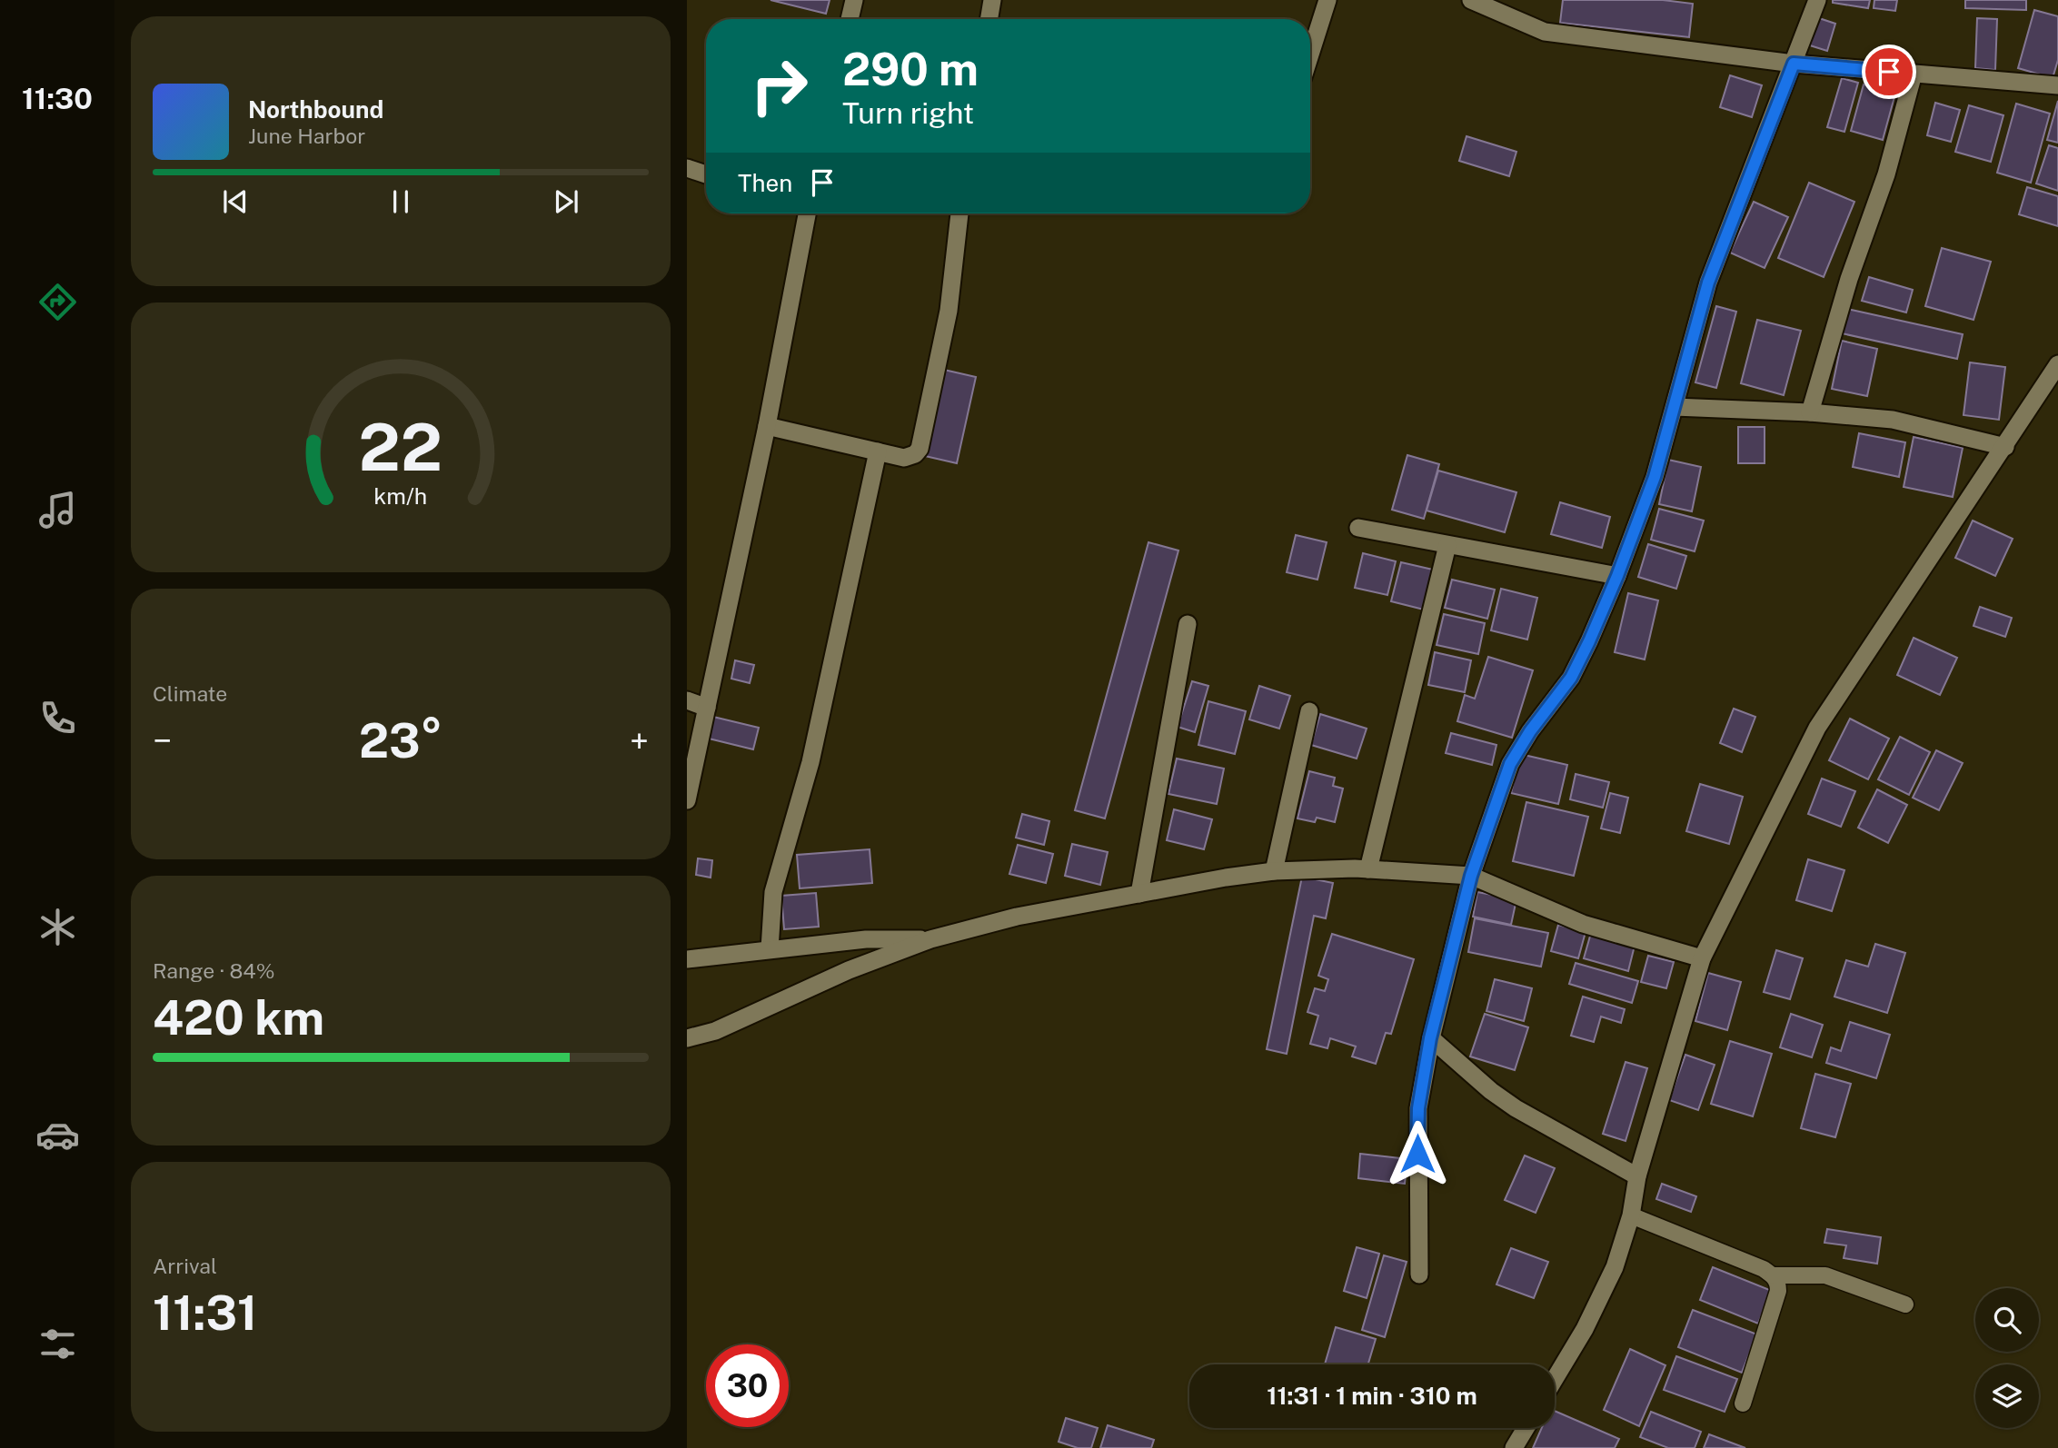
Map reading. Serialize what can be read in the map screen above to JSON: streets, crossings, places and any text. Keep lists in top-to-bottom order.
{
  "page": {
    "tabs": "11:30",
    "turn": ["290 m", "Turn right"],
    "song": ["Northbound", "June Harbor"],
    "then": "Then",
    "tile": [
      "Climate",
      ["Range · 84%", "420 km"],
      ["Arrival", "11:31"]
    ],
    "heat": ["−", "23°", "+"],
    "limit": "30",
    "trip": "11:31 · 1 min · 310 m",
    "gauge": ["22", "km/h"]
  }
}
